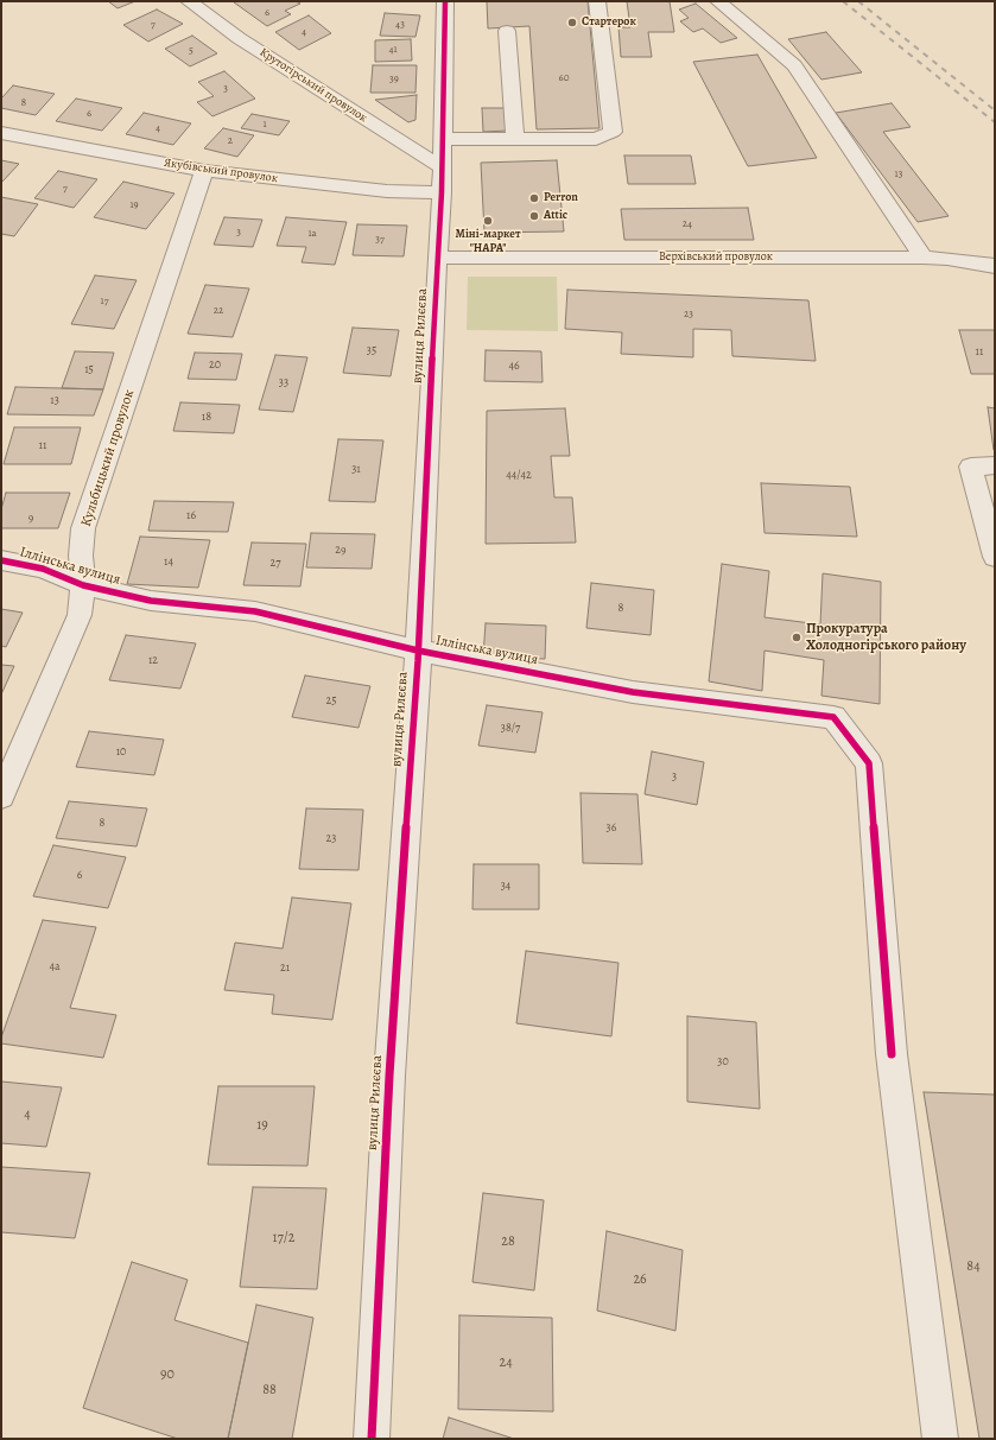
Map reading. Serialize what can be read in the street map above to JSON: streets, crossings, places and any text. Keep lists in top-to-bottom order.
{
  "streets": {
    "street": [
      "Крутогірський провулок",
      "Якубівський провулок",
      "Верхівський провулок",
      "вулиця Рилєєва",
      "Кульбицький провулок",
      "Іллінська вулиця"
    ]
  },
  "crossings": [
    ["Крутогірський провулок", "Якубівський провулок"],
    ["Крутогірський провулок", "вулиця Рилєєва"],
    ["Якубівський провулок", "вулиця Рилєєва"],
    ["Якубівський провулок", "Кульбицький провулок"],
    ["Верхівський провулок", "вулиця Рилєєва"],
    ["вулиця Рилєєва", "Іллінська вулиця"],
    ["Кульбицький провулок", "Іллінська вулиця"]
  ],
  "places": [
    "Стартерок",
    "Perron",
    "Attic",
    "Міні-маркет \"НАРА\"",
    "Прокуратура Холодногірського району"
  ],
  "house_numbers": [
    "6",
    "7",
    "43",
    "4",
    "41",
    "5",
    "60",
    "39",
    "3",
    "8",
    "6",
    "1",
    "4",
    "2",
    "13",
    "7",
    "19",
    "24",
    "3",
    "1а",
    "37",
    "17",
    "22",
    "23",
    "35",
    "11",
    "20",
    "46",
    "15",
    "33",
    "13",
    "18",
    "11",
    "31",
    "44/42",
    "16",
    "9",
    "29",
    "14",
    "27",
    "8",
    "12",
    "25",
    "38/7",
    "10",
    "3",
    "8",
    "36",
    "23",
    "6",
    "34",
    "4а",
    "21",
    "30",
    "4",
    "19",
    "17/2",
    "28",
    "84",
    "26",
    "24",
    "90",
    "88"
  ]
}
